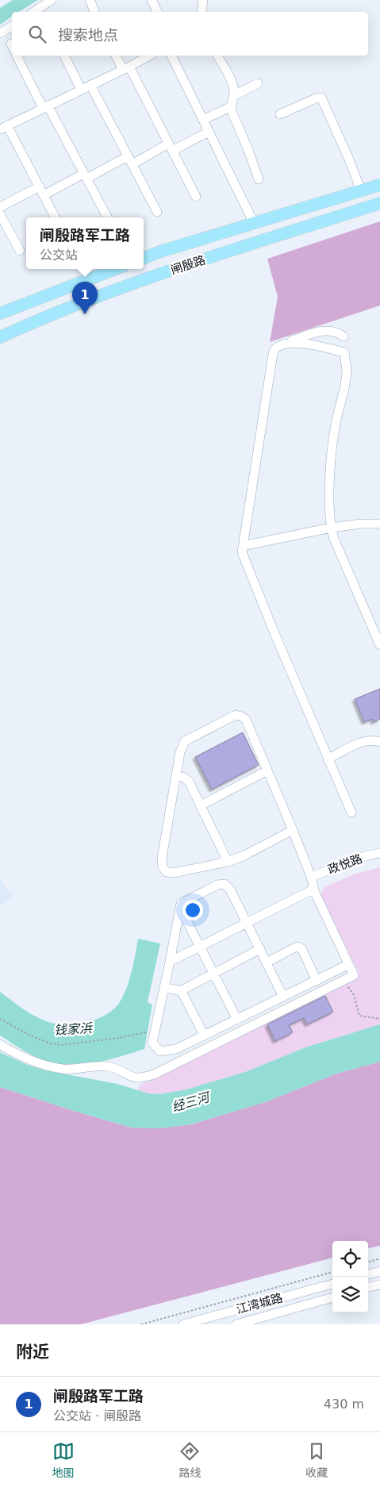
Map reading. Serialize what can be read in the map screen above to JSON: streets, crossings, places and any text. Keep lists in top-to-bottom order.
{
  "streets": {
    "main road": ["闸殷路"],
    "street": ["政悦路", "江湾城路"]
  },
  "water": ["钱家浜", "经三河"],
  "page": {
    "search": "搜索地点",
    "popup": ["闸殷路军工路", "公交站"],
    "pins": "1",
    "heading": "附近",
    "list": [
      {
        "mark": "1",
        "name": "闸殷路军工路",
        "note": "公交站 · 闸殷路",
        "value": "430 m"
      }
    ],
    "nav": ["地图", "路线", "收藏"]
  }
}
